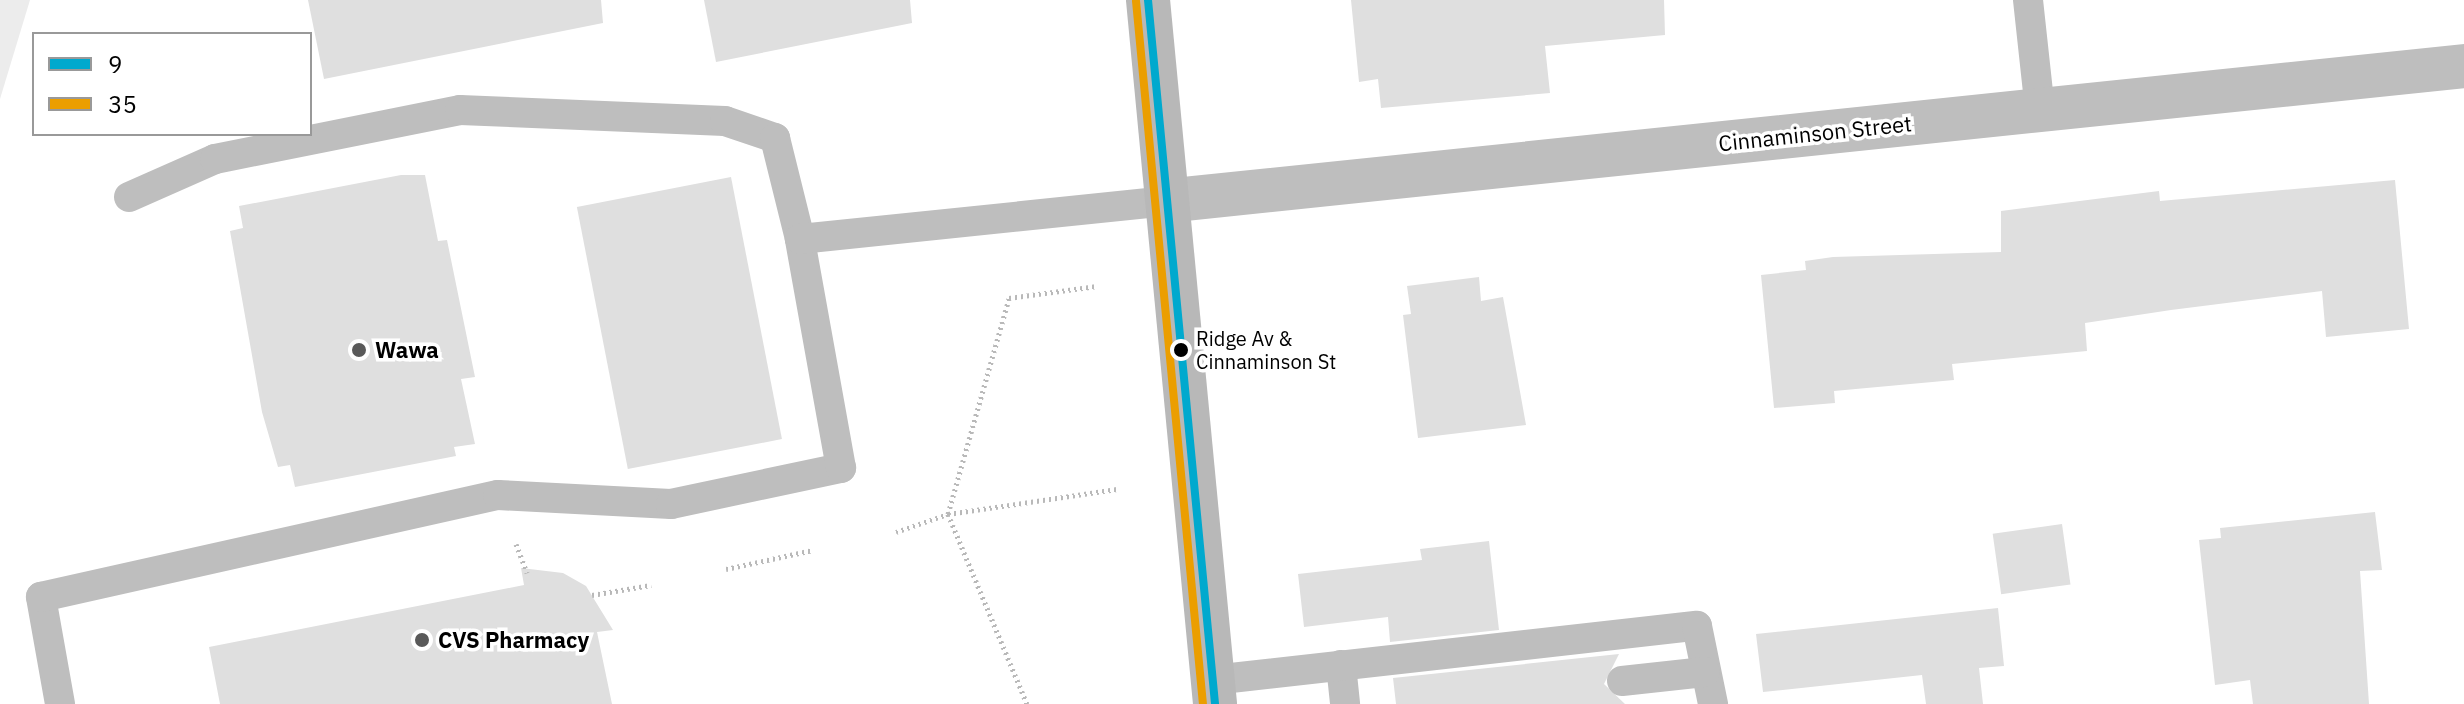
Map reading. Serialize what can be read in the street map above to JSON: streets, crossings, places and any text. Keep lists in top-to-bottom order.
{
  "streets": {
    "street": ["Cinnaminson Street"]
  },
  "places": ["Wawa", "Ridge Av & Cinnaminson St", "CVS Pharmacy"],
  "lines": ["transit line 9", "transit line 35"],
  "legend": ["9", "35"]
}
